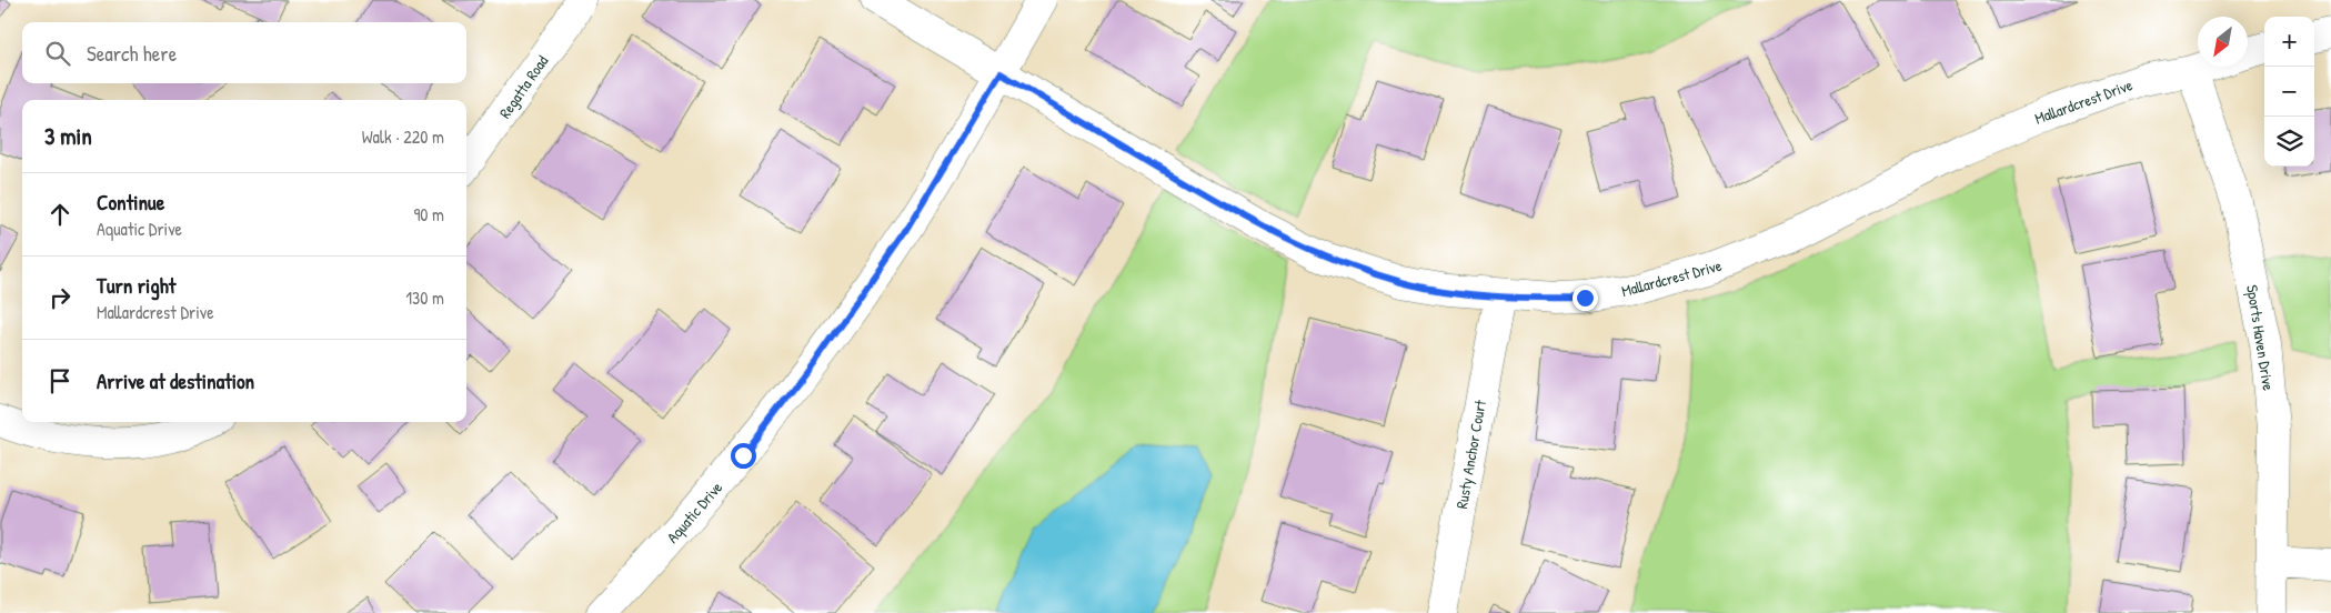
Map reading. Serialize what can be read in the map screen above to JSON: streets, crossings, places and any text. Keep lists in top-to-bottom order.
{
  "streets": {
    "street": [
      "Regatta Road",
      "Mallardcrest Drive",
      "Sports Haven Drive",
      "Rusty Anchor Court",
      "Aquatic Drive"
    ]
  },
  "crossings": [
    ["Mallardcrest Drive", "Sports Haven Drive"],
    ["Mallardcrest Drive", "Rusty Anchor Court"],
    ["Mallardcrest Drive", "Aquatic Drive"]
  ],
  "north": "bottom left",
  "page": {
    "map_buttons": ["+", "−"],
    "search": "Search here",
    "heading": ["3 min", "Walk · 220 m"],
    "list": [
      ["Continue", "Aquatic Drive", "90 m"],
      ["Turn right", "Mallardcrest Drive", "130 m"],
      "Arrive at destination"
    ]
  }
}
